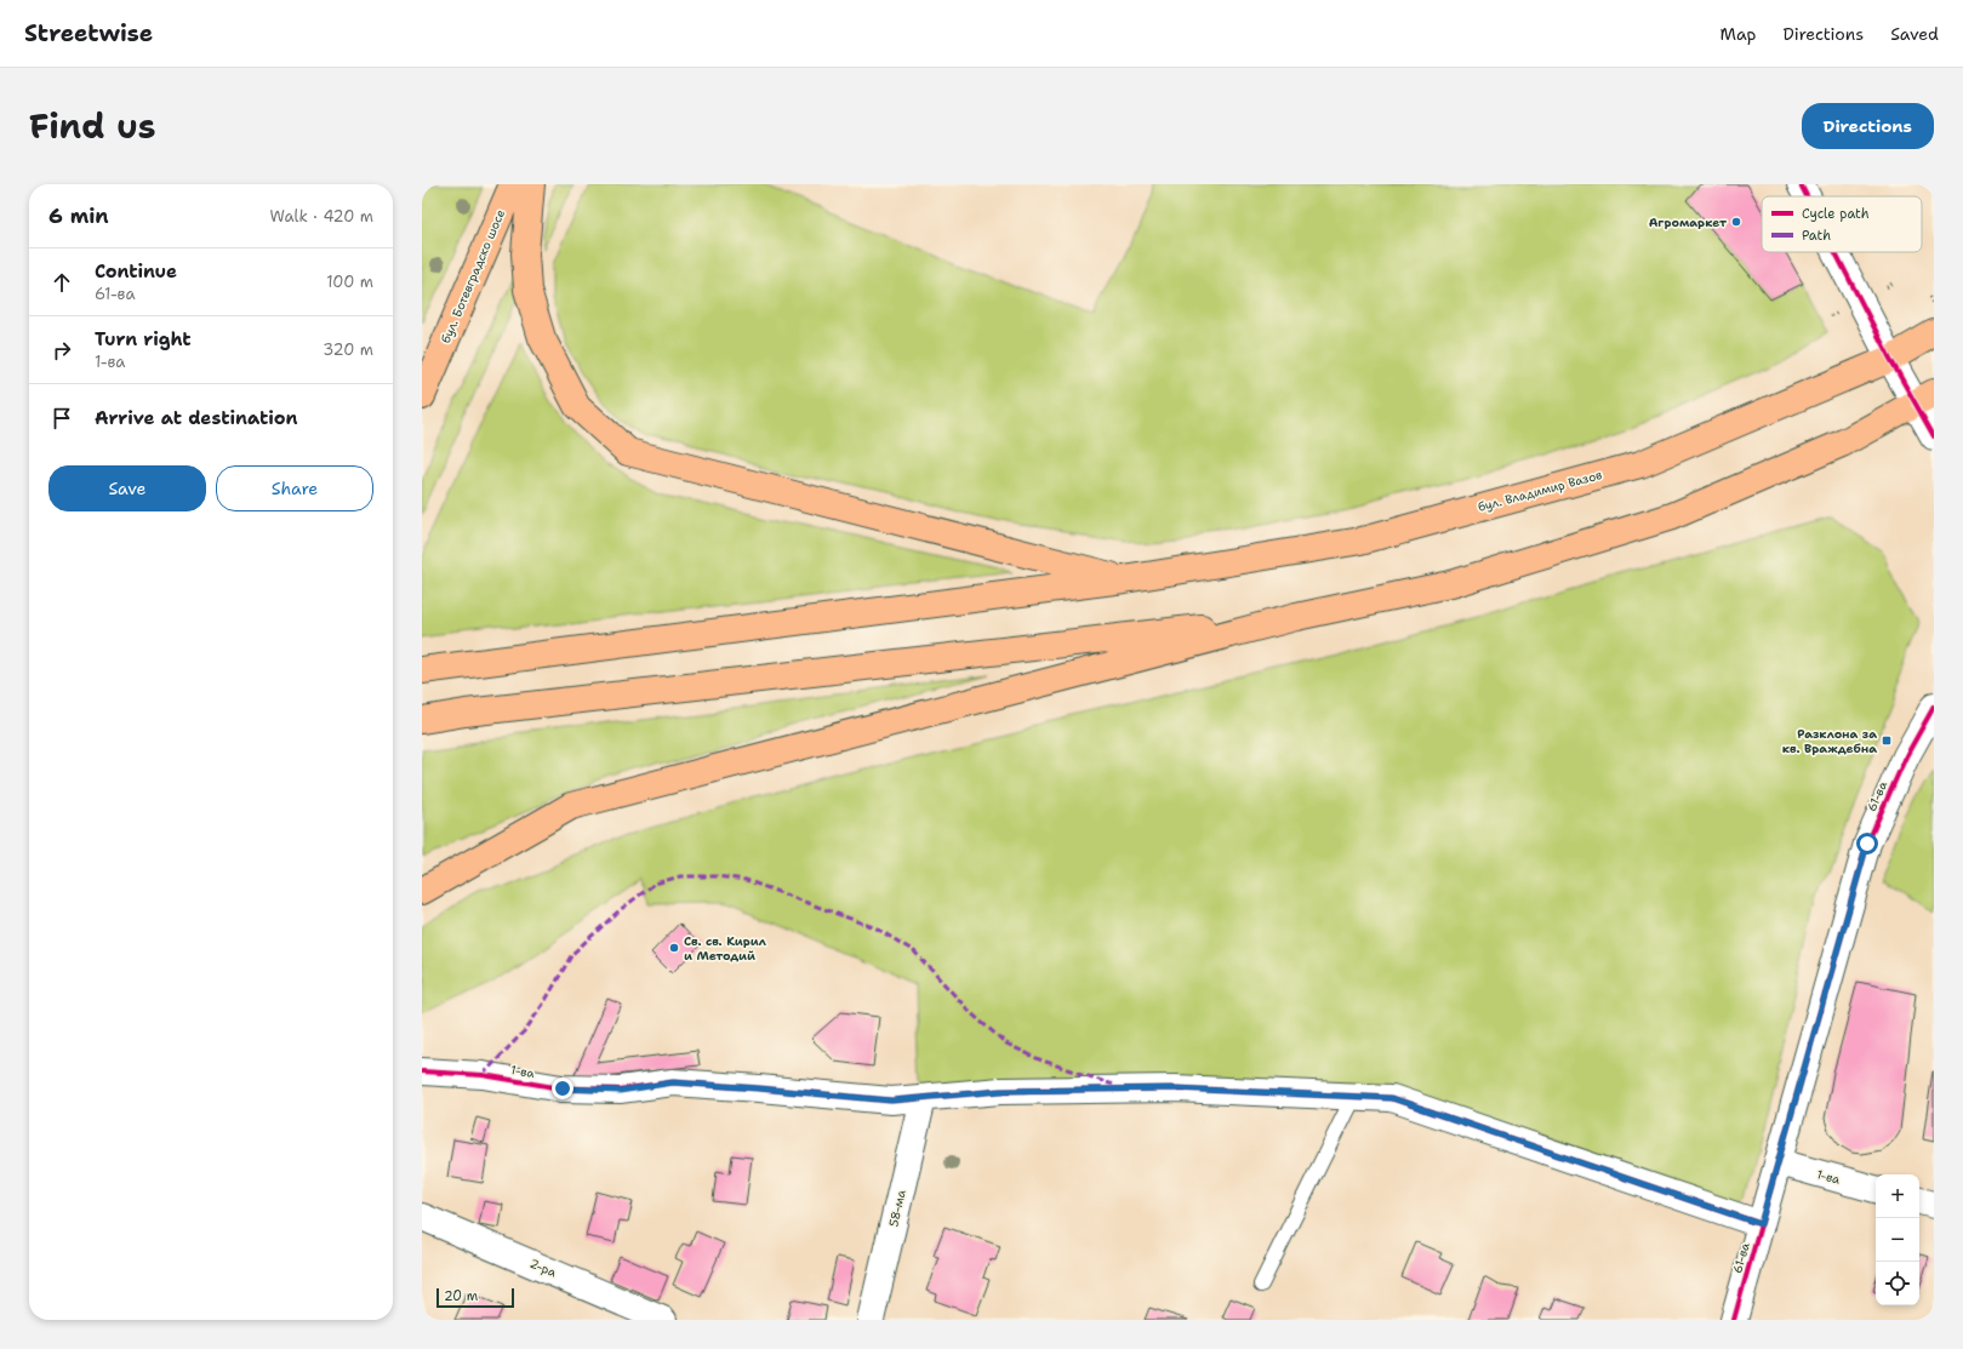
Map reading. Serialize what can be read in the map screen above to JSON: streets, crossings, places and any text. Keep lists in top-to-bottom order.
{
  "streets": {
    "main road": ["бул. Ботевградско шосе", "бул. Владимир Вазов"],
    "street": [
      "61-ва",
      "1-ва",
      "58-ма",
      "2-ра"
    ]
  },
  "crossings": [
    ["61-ва", "1-ва"],
    ["1-ва", "58-ма"]
  ],
  "places": {
    "other": ["Агромаркет", "Св. св. Кирил и Методий"],
    "transit": ["Разклона за кв. Враждебна"]
  },
  "legend": ["Cycle path", "Path"],
  "scale_bar": "20 m",
  "page": {
    "header": "Streetwise",
    "nav": ["Map", "Directions", "Saved"],
    "title": "Find us",
    "buttons": [
      "Directions",
      ["Save", "Share"]
    ],
    "heading": ["6 min", "Walk · 420 m"],
    "list": [
      ["Continue", "61-ва", "100 m"],
      ["Turn right", "1-ва", "320 m"],
      "Arrive at destination"
    ],
    "map_buttons": ["+", "−"],
    "scale": "20 m"
  }
}
